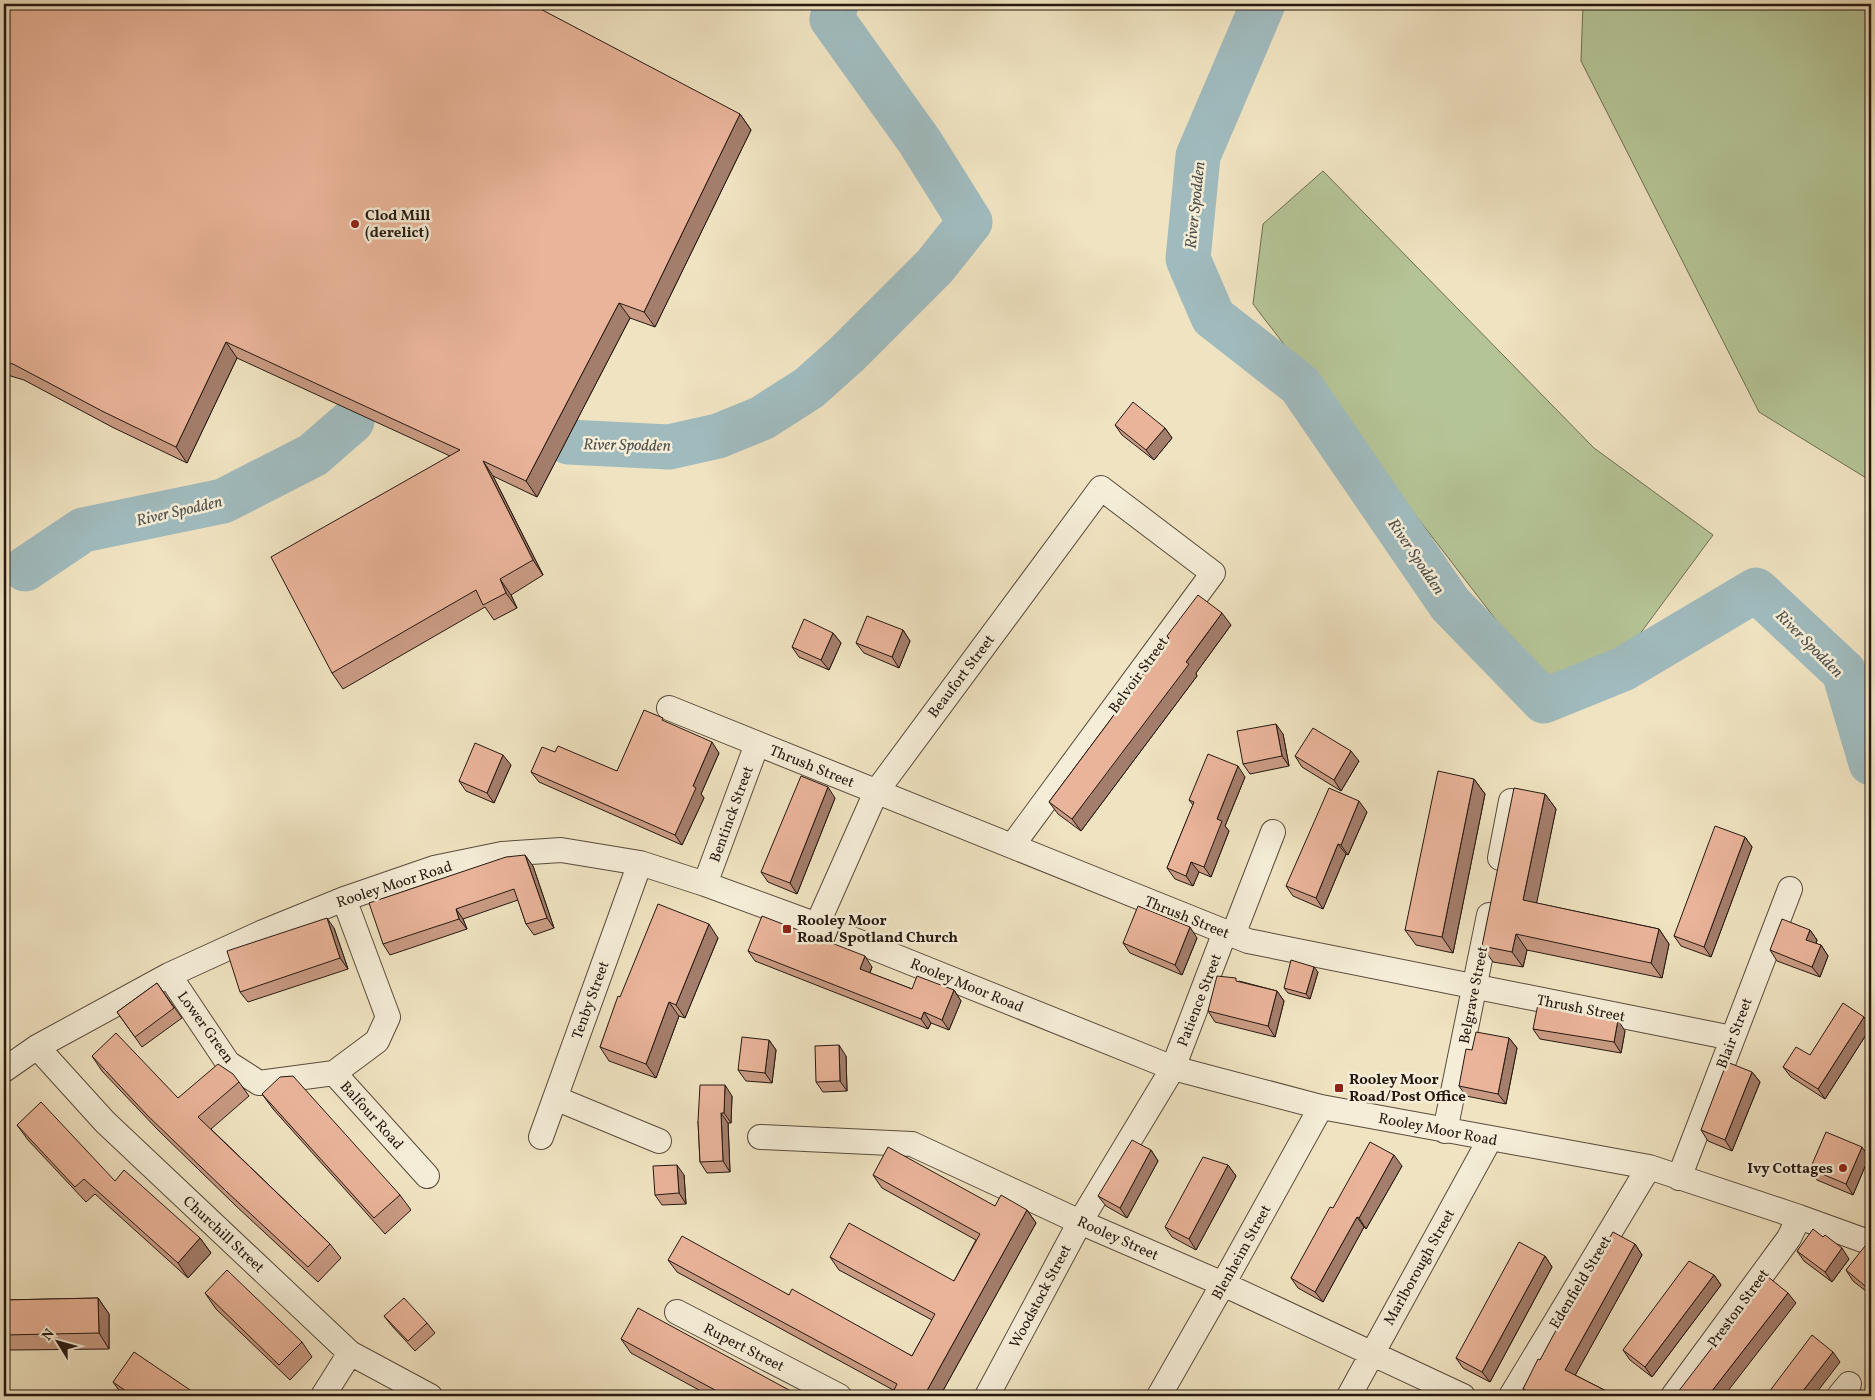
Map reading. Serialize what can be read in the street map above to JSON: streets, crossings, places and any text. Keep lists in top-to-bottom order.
{
  "streets": {
    "street": [
      "Belvoir Street",
      "Beaufort Street",
      "Thrush Street",
      "Bentinck Street",
      "Rooley Moor Road",
      "Belgrave Street",
      "Tenby Street",
      "Patience Street",
      "Lower Green",
      "Blair Street",
      "Balfour Road",
      "Churchill Street",
      "Rooley Street",
      "Blenheim Street",
      "Marlborough Street",
      "Edenfield Street",
      "Woodstock Street",
      "Preston Street",
      "Rupert Street"
    ]
  },
  "crossings": [
    ["Belvoir Street", "Beaufort Street"],
    ["Belvoir Street", "Thrush Street"],
    ["Beaufort Street", "Thrush Street"],
    ["Beaufort Street", "Rooley Moor Road"],
    ["Thrush Street", "Bentinck Street"],
    ["Thrush Street", "Belgrave Street"],
    ["Thrush Street", "Patience Street"],
    ["Thrush Street", "Blair Street"],
    ["Bentinck Street", "Rooley Moor Road"],
    ["Rooley Moor Road", "Belgrave Street"],
    ["Rooley Moor Road", "Tenby Street"],
    ["Rooley Moor Road", "Patience Street"],
    ["Rooley Moor Road", "Lower Green"],
    ["Rooley Moor Road", "Blair Street"],
    ["Rooley Moor Road", "Balfour Road"],
    ["Rooley Moor Road", "Churchill Street"],
    ["Rooley Moor Road", "Blenheim Street"],
    ["Rooley Moor Road", "Marlborough Street"],
    ["Rooley Moor Road", "Edenfield Street"],
    ["Rooley Moor Road", "Woodstock Street"],
    ["Rooley Moor Road", "Preston Street"],
    ["Patience Street", "Woodstock Street"],
    ["Lower Green", "Balfour Road"],
    ["Rooley Street", "Blenheim Street"],
    ["Rooley Street", "Marlborough Street"],
    ["Rooley Street", "Woodstock Street"]
  ],
  "water": ["River Spodden"],
  "places": {
    "other": ["Clod Mill (derelict)", "Ivy Cottages"],
    "transit": ["Rooley Moor Road/Spotland Church", "Rooley Moor Road/Post Office"]
  },
  "north": "top left"
}
